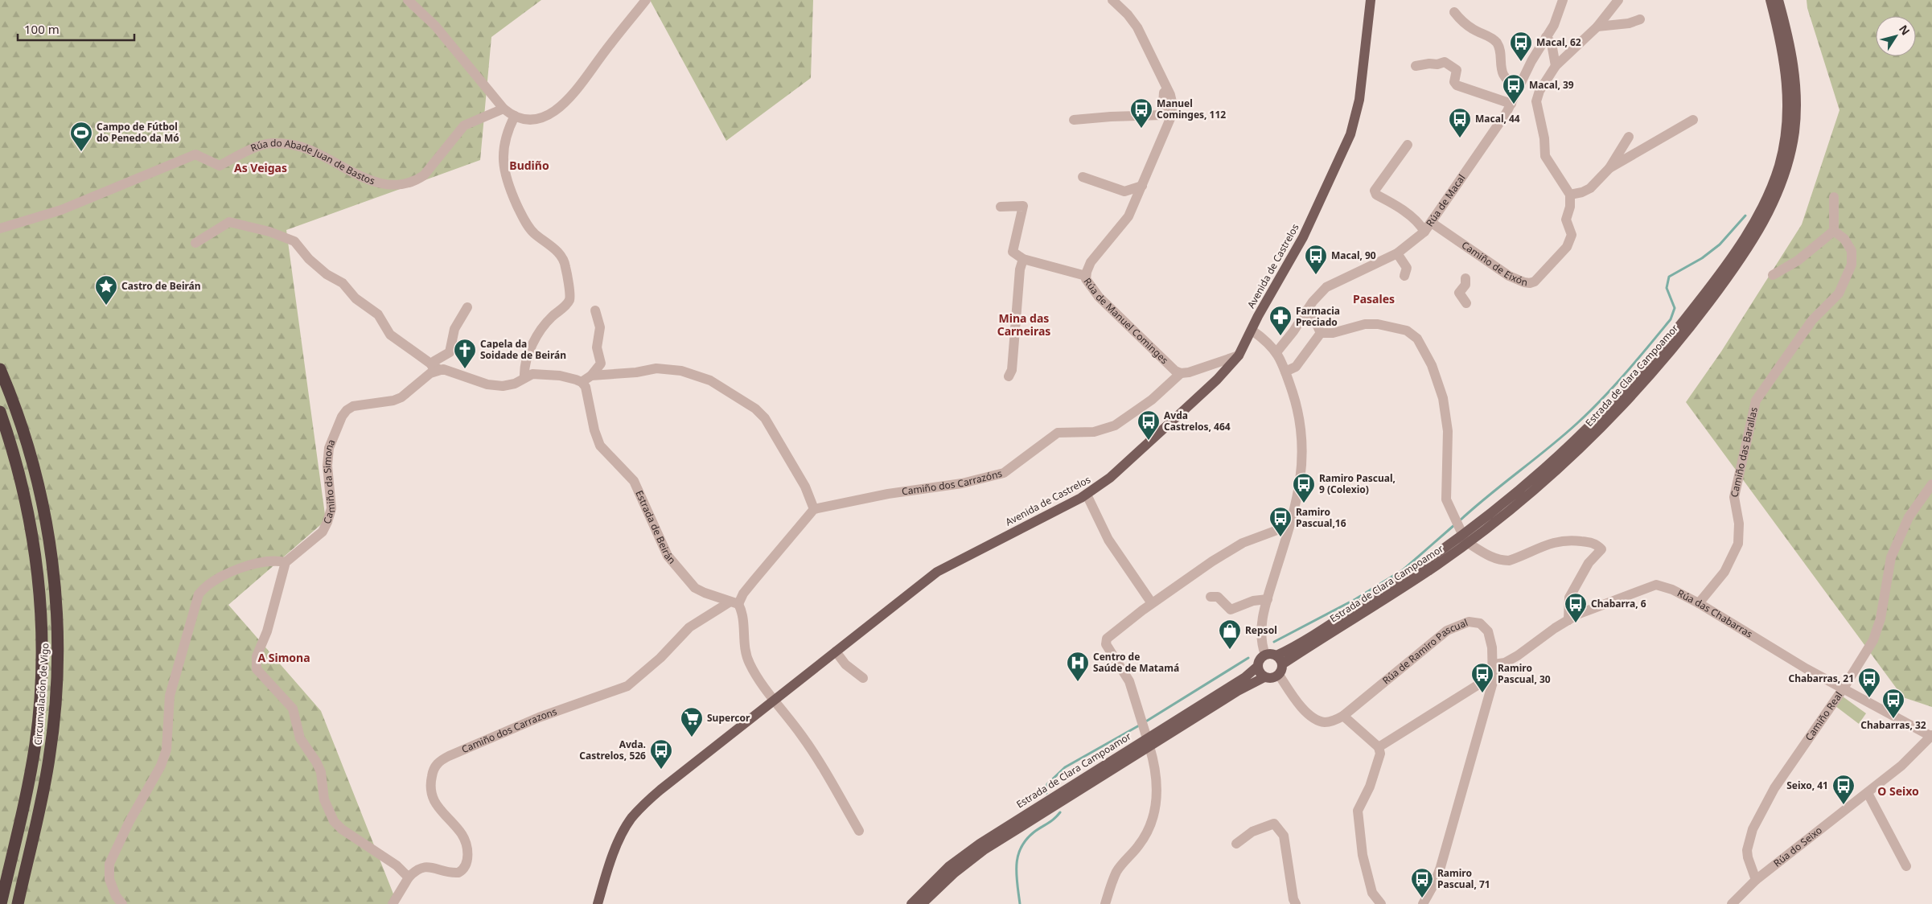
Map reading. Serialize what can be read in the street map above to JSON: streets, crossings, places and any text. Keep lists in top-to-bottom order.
{
  "streets": {
    "highway": ["Circunvalación de Vigo"],
    "main road": ["Avenida de Castrelos", "Estrada de Clara Campoamor"],
    "street": [
      "Rúa do Abade Juan de Bastos",
      "Rúa de Macal",
      "Camiño de Eixón",
      "Rúa de Manuel Cominges",
      "Camiño das Barallas",
      "Camiño da Simona",
      "Camiño dos Carrazóns",
      "Estrada de Beirán",
      "Rúa das Chabarras",
      "Rúa de Ramiro Pascual",
      "Camiño Real",
      "Camiño dos Carrazons",
      "Rúa do Seixo"
    ]
  },
  "crossings": [
    ["Rúa de Macal", "Camiño de Eixón"],
    ["Rúa de Manuel Cominges", "Camiño dos Carrazóns"],
    ["Estrada de Clara Campoamor", "Rúa de Ramiro Pascual"],
    ["Camiño das Barallas", "Rúa das Chabarras"],
    ["Estrada de Beirán", "Camiño dos Carrazons"],
    ["Rúa das Chabarras", "Rúa de Ramiro Pascual"],
    ["Rúa das Chabarras", "Camiño Real"],
    ["Rúa das Chabarras", "Rúa do Seixo"],
    ["Camiño Real", "Rúa do Seixo"]
  ],
  "districts": [
    "Budiño",
    "As Veigas",
    "Pasales",
    "Mina das Carneiras",
    "A Simona",
    "O Seixo"
  ],
  "places": {
    "bus stop": [
      "Macal, 62",
      "Macal, 39",
      "Manuel Cominges, 112",
      "Macal, 44",
      "Macal, 90",
      "Avda Castrelos, 464",
      "Ramiro Pascual, 9 (Colexio)",
      "Ramiro Pascual,16",
      "Chabarra, 6",
      "Ramiro Pascual, 30",
      "Chabarras, 21",
      "Chabarras, 32",
      "Avda. Castrelos, 526",
      "Seixo, 41",
      "Ramiro Pascual, 71"
    ],
    "sports": ["Campo de Fútbol do Penedo da Mó"],
    "place": ["Castro de Beirán"],
    "pharmacy": ["Farmacia Preciado"],
    "church": ["Capela da Soidade de Beirán"],
    "shop": ["Repsol"],
    "hospital": ["Centro de Saúde de Matamá"],
    "supermarket": ["Supercor"]
  },
  "scale_bar": "100 m",
  "north": "top right"
}
